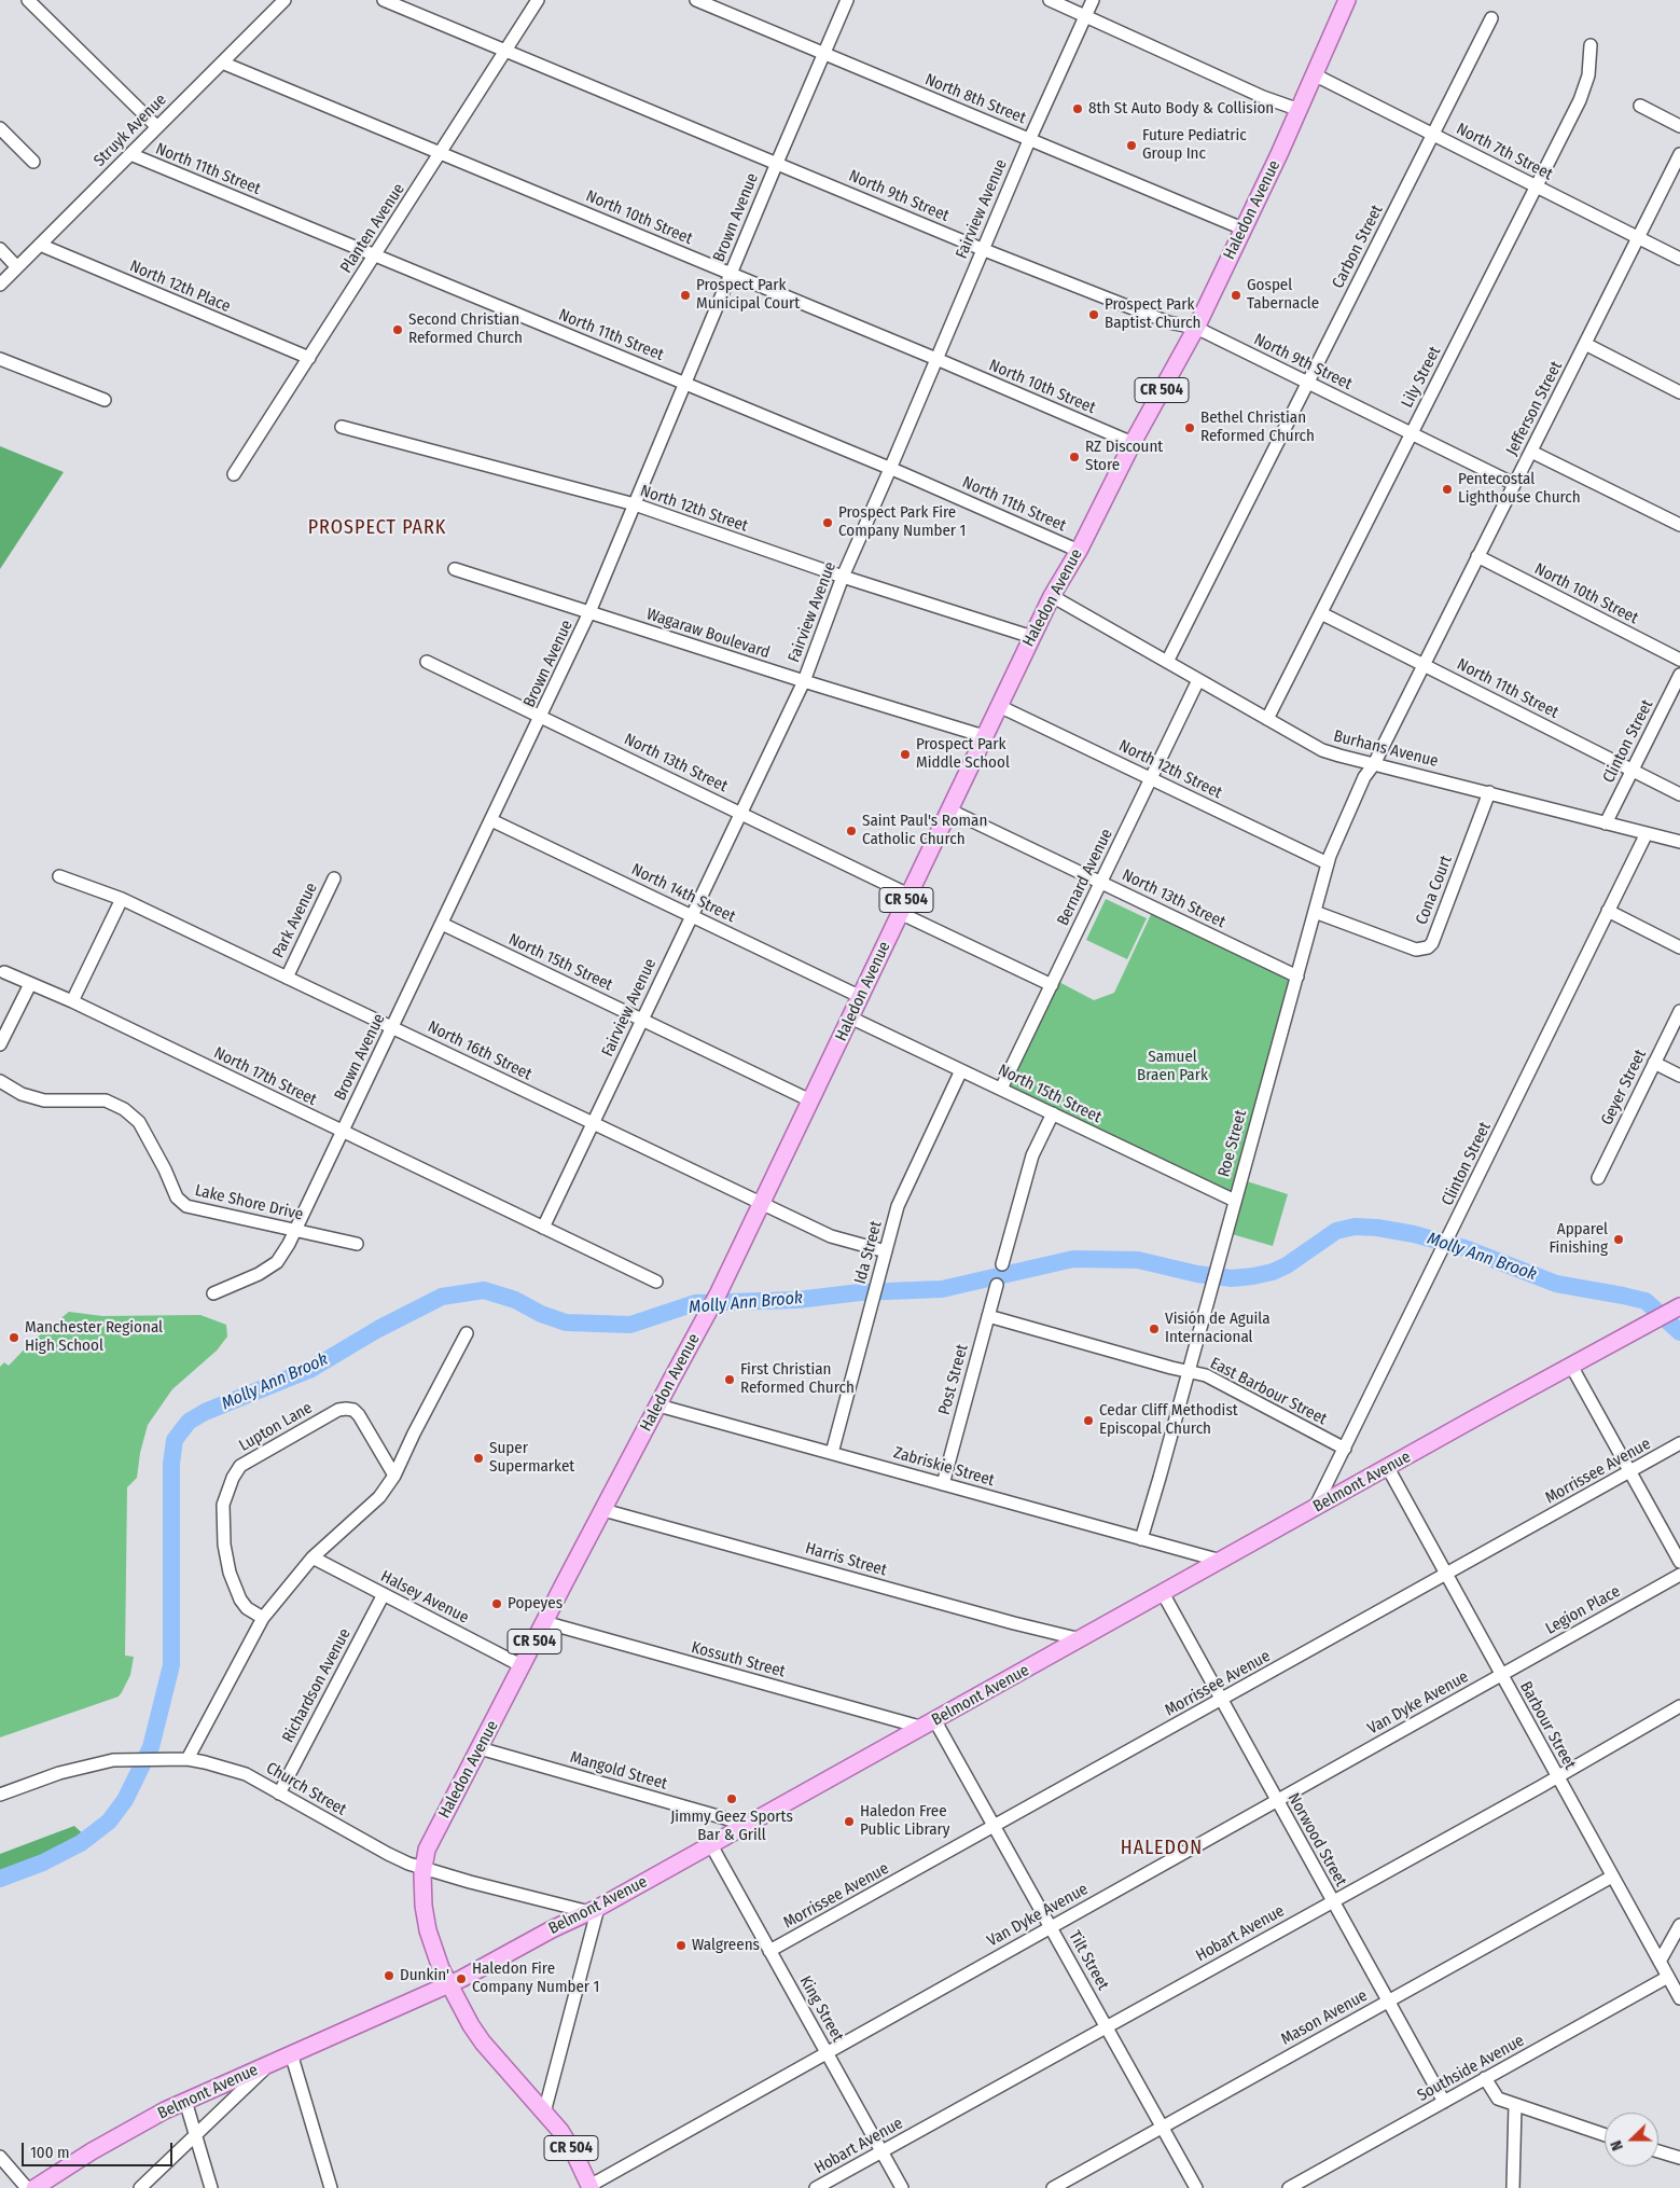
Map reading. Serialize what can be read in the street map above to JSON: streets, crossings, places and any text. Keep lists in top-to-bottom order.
{
  "streets": {
    "main road": ["Haledon Avenue", "CR 504", "Belmont Avenue"],
    "street": [
      "North 8th Street",
      "Struyk Avenue",
      "North 7th Street",
      "North 11th Street",
      "North 9th Street",
      "Fairview Avenue",
      "North 10th Street",
      "Brown Avenue",
      "Planten Avenue",
      "Carbon Street",
      "North 12th Place",
      "Lily Street",
      "Jefferson Street",
      "North 12th Street",
      "Wagaraw Boulevard",
      "Clinton Street",
      "Burhans Avenue",
      "North 13th Street",
      "Bernard Avenue",
      "Cona Court",
      "North 14th Street",
      "Park Avenue",
      "North 15th Street",
      "North 16th Street",
      "North 17th Street",
      "Geyer Street",
      "Roe Street",
      "Lake Shore Drive",
      "Ida Street",
      "Post Street",
      "East Barbour Street",
      "Lupton Lane",
      "Zabriskie Street",
      "Morrissee Avenue",
      "Harris Street",
      "Halsey Avenue",
      "Legion Place",
      "Kossuth Street",
      "Richardson Avenue",
      "Van Dyke Avenue",
      "Barbour Street",
      "Mangold Street",
      "Church Street",
      "Norwood Street",
      "Hobart Avenue",
      "Tilt Street",
      "King Street",
      "Mason Avenue",
      "Southside Avenue"
    ]
  },
  "crossings": [
    ["North 8th Street", "Fairview Avenue"],
    ["North 8th Street", "Haledon Avenue"],
    ["North 8th Street", "Brown Avenue"],
    ["Struyk Avenue", "North 11th Street"],
    ["Struyk Avenue", "North 10th Street"],
    ["Struyk Avenue", "North 12th Place"],
    ["North 7th Street", "Haledon Avenue"],
    ["North 7th Street", "Carbon Street"],
    ["North 7th Street", "Lily Street"],
    ["North 7th Street", "Jefferson Street"],
    ["North 11th Street", "Fairview Avenue"],
    ["North 11th Street", "Haledon Avenue"],
    ["North 11th Street", "Brown Avenue"],
    ["North 11th Street", "Planten Avenue"],
    ["North 11th Street", "Lily Street"],
    ["North 11th Street", "Jefferson Street"],
    ["North 11th Street", "Clinton Street"],
    ["North 9th Street", "Fairview Avenue"],
    ["North 9th Street", "Haledon Avenue"],
    ["North 9th Street", "Brown Avenue"],
    ["North 9th Street", "Planten Avenue"],
    ["North 9th Street", "Carbon Street"],
    ["North 9th Street", "Lily Street"],
    ["North 9th Street", "Jefferson Street"],
    ["Fairview Avenue", "North 10th Street"],
    ["Fairview Avenue", "North 12th Street"],
    ["Fairview Avenue", "Wagaraw Boulevard"],
    ["Fairview Avenue", "North 13th Street"],
    ["Fairview Avenue", "North 14th Street"],
    ["Fairview Avenue", "North 15th Street"],
    ["Fairview Avenue", "North 16th Street"],
    ["Fairview Avenue", "North 17th Street"],
    ["Haledon Avenue", "North 10th Street"],
    ["Haledon Avenue", "CR 504"],
    ["Haledon Avenue", "North 12th Street"],
    ["Haledon Avenue", "Wagaraw Boulevard"],
    ["Haledon Avenue", "Burhans Avenue"],
    ["Haledon Avenue", "North 13th Street"],
    ["Haledon Avenue", "North 14th Street"],
    ["Haledon Avenue", "North 15th Street"],
    ["Haledon Avenue", "North 16th Street"],
    ["Haledon Avenue", "Zabriskie Street"],
    ["Haledon Avenue", "Belmont Avenue"],
    ["Haledon Avenue", "Harris Street"],
    ["Haledon Avenue", "Halsey Avenue"],
    ["Haledon Avenue", "Kossuth Street"],
    ["Haledon Avenue", "Mangold Street"],
    ["Haledon Avenue", "Church Street"],
    ["North 10th Street", "Brown Avenue"],
    ["North 10th Street", "Planten Avenue"],
    ["North 10th Street", "Jefferson Street"],
    ["Brown Avenue", "North 12th Street"],
    ["Brown Avenue", "Wagaraw Boulevard"],
    ["Brown Avenue", "North 13th Street"],
    ["Brown Avenue", "North 14th Street"],
    ["Brown Avenue", "North 15th Street"],
    ["Brown Avenue", "North 16th Street"],
    ["Brown Avenue", "North 17th Street"],
    ["Brown Avenue", "Lake Shore Drive"],
    ["Planten Avenue", "North 12th Place"],
    ["Carbon Street", "Burhans Avenue"],
    ["Lily Street", "Burhans Avenue"],
    ["CR 504", "Belmont Avenue"],
    ["CR 504", "Van Dyke Avenue"],
    ["Jefferson Street", "Burhans Avenue"],
    ["Jefferson Street", "Roe Street"],
    ["North 12th Street", "Bernard Avenue"],
    ["North 12th Street", "Roe Street"],
    ["Clinton Street", "Burhans Avenue"],
    ["Clinton Street", "East Barbour Street"],
    ["Clinton Street", "Belmont Avenue"],
    ["Burhans Avenue", "Bernard Avenue"],
    ["Burhans Avenue", "Cona Court"],
    ["Burhans Avenue", "Roe Street"],
    ["North 13th Street", "Bernard Avenue"],
    ["North 13th Street", "Roe Street"],
    ["Bernard Avenue", "North 15th Street"],
    ["Cona Court", "Roe Street"],
    ["Park Avenue", "North 16th Street"],
    ["North 15th Street", "Roe Street"],
    ["North 15th Street", "Ida Street"],
    ["North 16th Street", "Ida Street"],
    ["Roe Street", "East Barbour Street"],
    ["Roe Street", "Zabriskie Street"],
    ["Ida Street", "Zabriskie Street"],
    ["Post Street", "East Barbour Street"],
    ["Post Street", "Zabriskie Street"],
    ["Zabriskie Street", "Belmont Avenue"],
    ["Morrissee Avenue", "Barbour Street"],
    ["Morrissee Avenue", "Norwood Street"],
    ["Morrissee Avenue", "Tilt Street"],
    ["Morrissee Avenue", "King Street"],
    ["Belmont Avenue", "Harris Street"],
    ["Belmont Avenue", "Kossuth Street"],
    ["Belmont Avenue", "Barbour Street"],
    ["Belmont Avenue", "Mangold Street"],
    ["Belmont Avenue", "Church Street"],
    ["Belmont Avenue", "Norwood Street"],
    ["Belmont Avenue", "Tilt Street"],
    ["Belmont Avenue", "King Street"],
    ["Halsey Avenue", "Richardson Avenue"],
    ["Legion Place", "Van Dyke Avenue"],
    ["Legion Place", "Barbour Street"],
    ["Kossuth Street", "Tilt Street"],
    ["Richardson Avenue", "Church Street"],
    ["Van Dyke Avenue", "Barbour Street"],
    ["Van Dyke Avenue", "Norwood Street"],
    ["Van Dyke Avenue", "Tilt Street"],
    ["Van Dyke Avenue", "King Street"],
    ["Barbour Street", "Hobart Avenue"],
    ["Barbour Street", "Mason Avenue"],
    ["Barbour Street", "Southside Avenue"],
    ["Norwood Street", "Hobart Avenue"],
    ["Norwood Street", "Mason Avenue"],
    ["Norwood Street", "Southside Avenue"],
    ["Hobart Avenue", "Tilt Street"],
    ["Hobart Avenue", "King Street"],
    ["Tilt Street", "Mason Avenue"]
  ],
  "districts": ["PROSPECT PARK", "HALEDON"],
  "water": ["Molly Ann Brook"],
  "parks": ["Samuel Braen Park"],
  "places": [
    "8th St Auto Body & Collision",
    "Future Pediatric Group Inc",
    "Prospect Park Municipal Court",
    "Gospel Tabernacle",
    "Prospect Park Baptist Church",
    "Second Christian Reformed Church",
    "Bethel Christian Reformed Church",
    "RZ Discount Store",
    "Pentecostal Lighthouse Church",
    "Prospect Park Fire Company Number 1",
    "Prospect Park Middle School",
    "Saint Paul's Roman Catholic Church",
    "Apparel Finishing",
    "Visión de Aguila Internacional",
    "Manchester Regional High School",
    "First Christian Reformed Church",
    "Cedar Cliff Methodist Episcopal Church",
    "Super Supermarket",
    "Popeyes",
    "Jimmy Geez Sports Bar & Grill",
    "Haledon Free Public Library",
    "Walgreens",
    "Dunkin'",
    "Haledon Fire Company Number 1"
  ],
  "scale_bar": "100 m",
  "north": "left"
}
